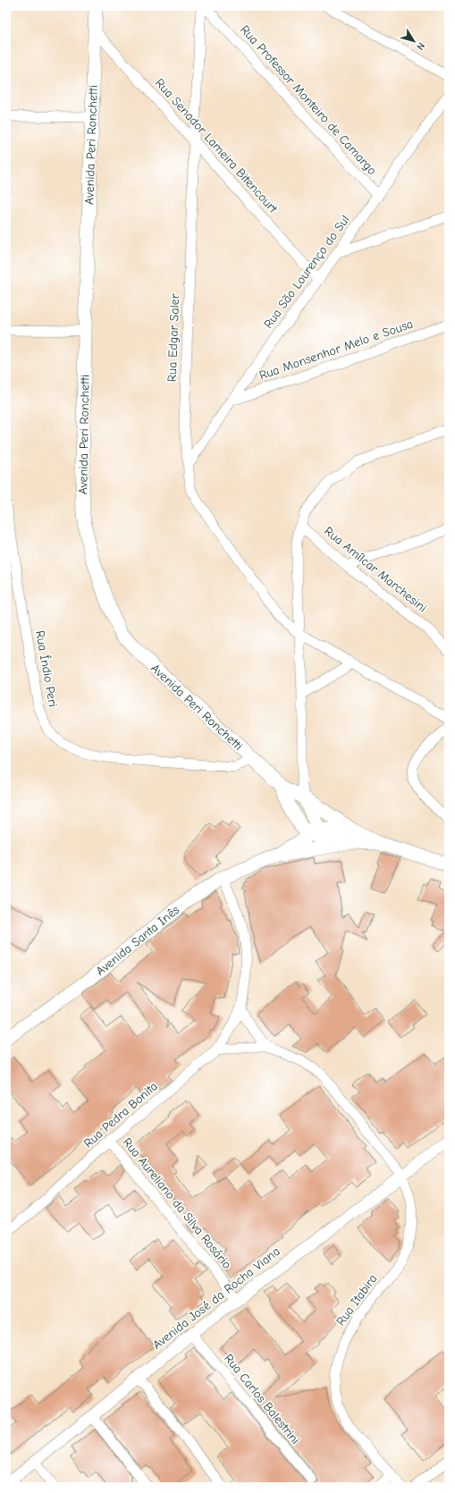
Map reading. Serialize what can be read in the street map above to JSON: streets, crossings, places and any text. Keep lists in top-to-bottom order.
{
  "streets": {
    "main road": ["Avenida Peri Ronchetti", "Avenida Santa Inês"],
    "street": [
      "Rua Professor Monteiro de Camargo",
      "Rua Senador Lameira Bitencourt",
      "Rua São Lourenço do Sul",
      "Rua Edgar Saler",
      "Rua Monsenhor Melo e Sousa",
      "Rua Amílcar Marchesini",
      "Rua Índio Peri",
      "Rua Pedra Bonita",
      "Rua Aureliano da Silva Rosário",
      "Avenida José da Rocha Viana",
      "Rua Itabira",
      "Rua Carlos Balestrini"
    ]
  },
  "crossings": [
    ["Rua Professor Monteiro de Camargo", "Rua São Lourenço do Sul"],
    ["Avenida Peri Ronchetti", "Rua Senador Lameira Bitencourt"],
    ["Avenida Peri Ronchetti", "Rua Índio Peri"],
    ["Rua Senador Lameira Bitencourt", "Rua São Lourenço do Sul"],
    ["Rua Senador Lameira Bitencourt", "Rua Edgar Saler"],
    ["Rua São Lourenço do Sul", "Rua Edgar Saler"],
    ["Rua São Lourenço do Sul", "Rua Monsenhor Melo e Sousa"],
    ["Rua Pedra Bonita", "Rua Aureliano da Silva Rosário"],
    ["Rua Aureliano da Silva Rosário", "Avenida José da Rocha Viana"],
    ["Avenida José da Rocha Viana", "Rua Itabira"],
    ["Avenida José da Rocha Viana", "Rua Carlos Balestrini"]
  ],
  "north": "bottom right"
}
